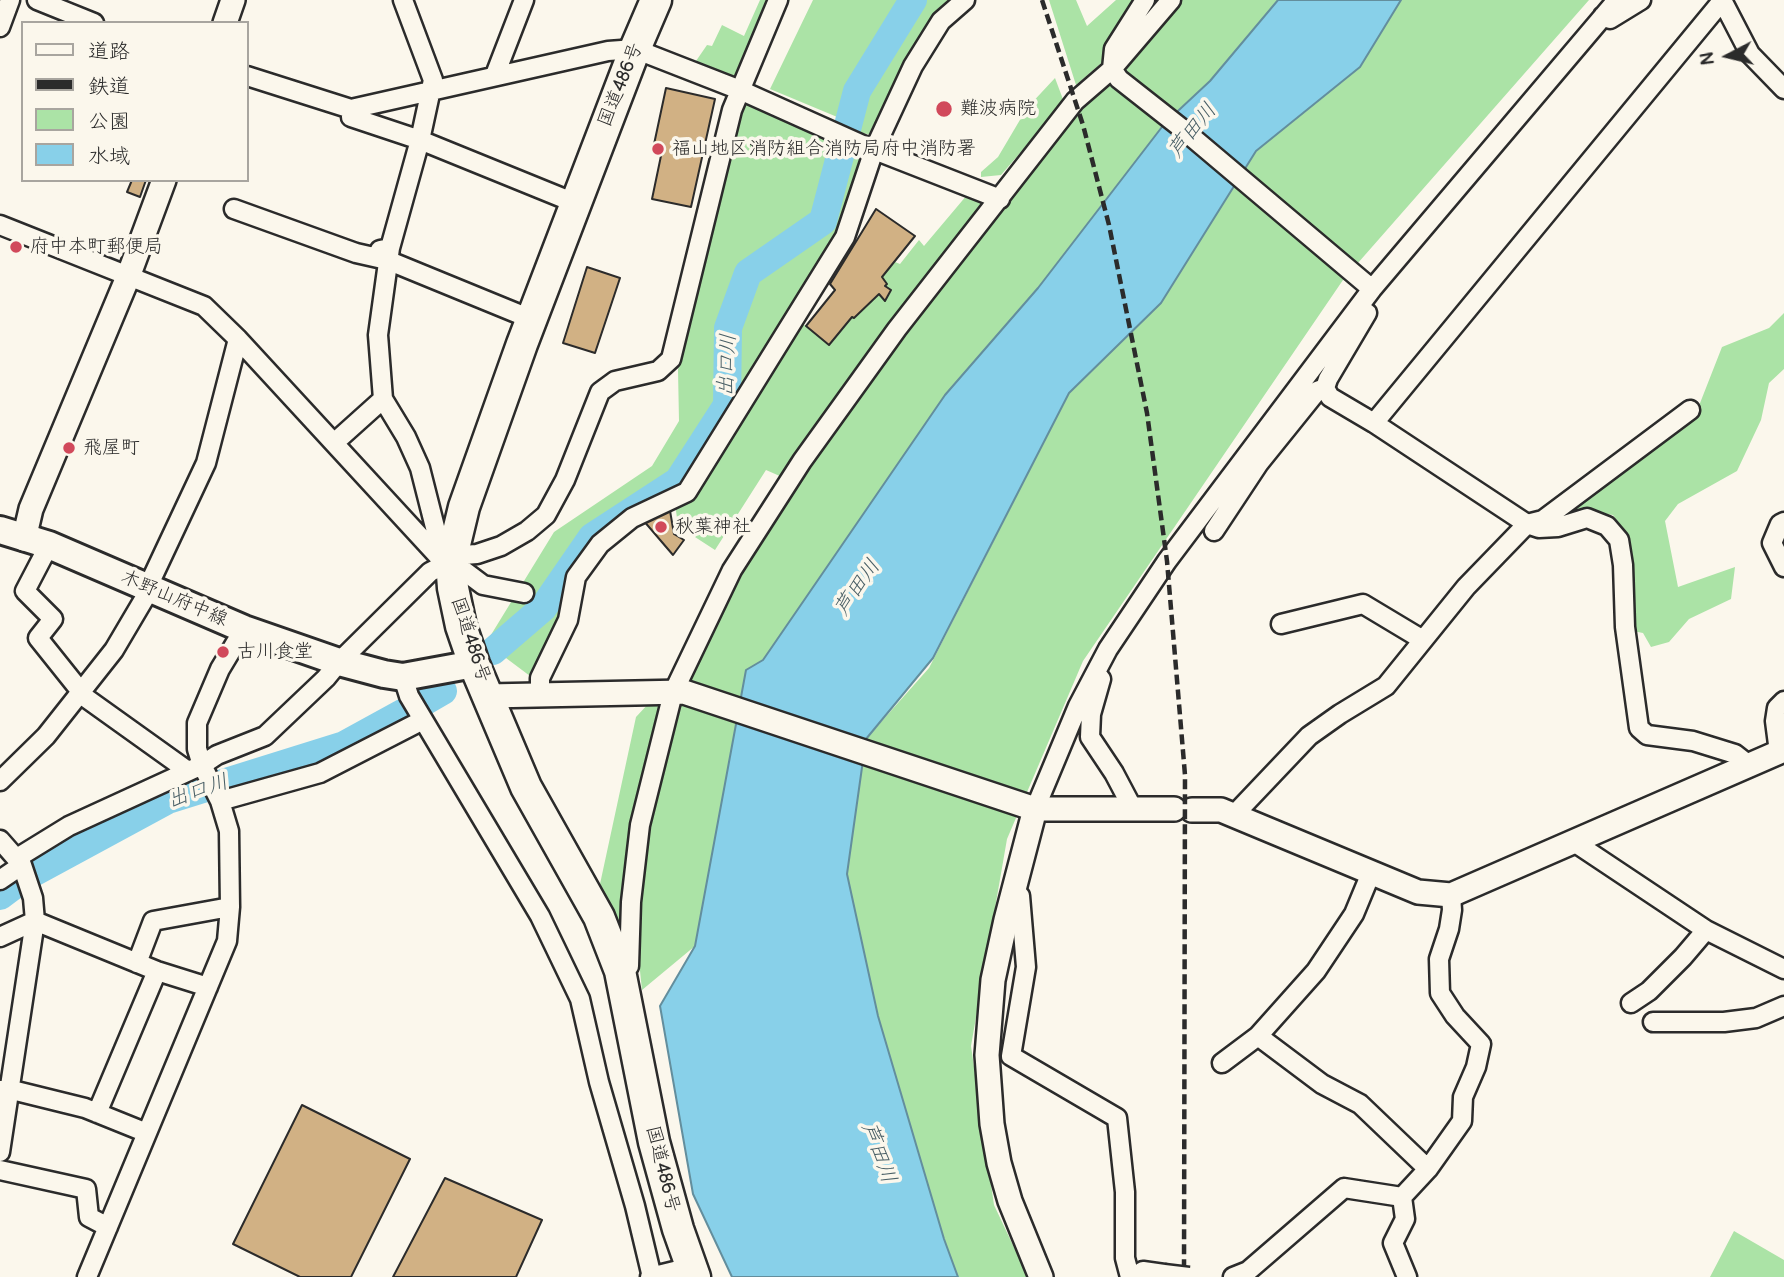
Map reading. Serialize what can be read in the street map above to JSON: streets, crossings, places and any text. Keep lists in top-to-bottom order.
{
  "streets": {
    "highway": ["国道486号"],
    "main road": ["木野山府中線"]
  },
  "crossings": [
    ["国道486号", "木野山府中線"]
  ],
  "water": ["芦田川", "出口川"],
  "places": [
    "難波病院",
    "福山地区消防組合消防局府中消防署",
    "府中本町郵便局",
    "飛屋町",
    "秋葉神社",
    "古川食堂"
  ],
  "legend": [
    "道路",
    "鉄道",
    "公園",
    "水域"
  ],
  "north": "left"
}
